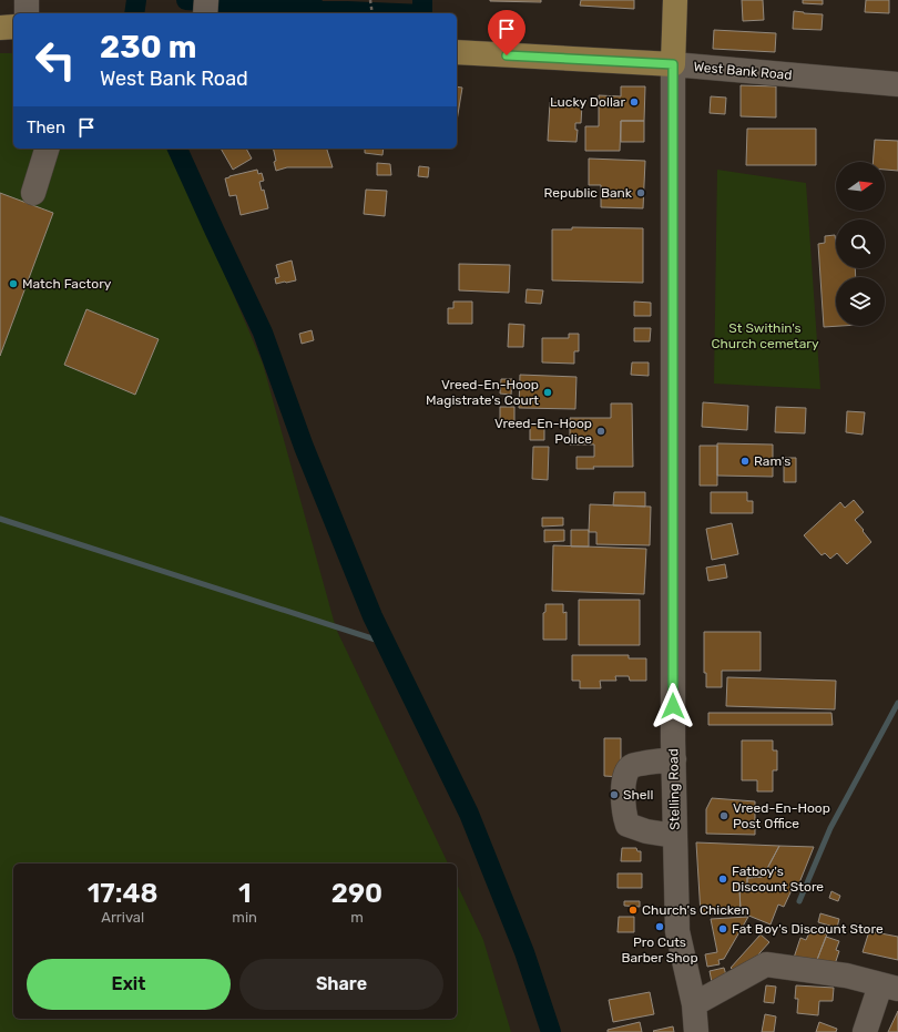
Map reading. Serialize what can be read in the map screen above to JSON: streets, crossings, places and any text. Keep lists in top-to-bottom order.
{
  "streets": {
    "main road": ["West Bank Road"],
    "street": ["Stelling Road"]
  },
  "crossings": [
    ["West Bank Road", "Stelling Road"]
  ],
  "parks": ["St Swithin's Church cemetary"],
  "places": [
    "Lucky Dollar",
    "Republic Bank",
    "Match Factory",
    "Vreed-En-Hoop Magistrate's Court",
    "Vreed-En-Hoop Police",
    "Ram's",
    "Shell",
    "Vreed-En-Hoop Post Office",
    "Fatboy's Discount Store",
    "Church's Chicken",
    "Pro Cuts Barber Shop",
    "Fat Boy's Discount Store"
  ],
  "north": "right",
  "page": {
    "turn": ["230 m", "West Bank Road"],
    "then": "Then",
    "eta": [
      "17:48",
      "Arrival",
      "1",
      "min",
      "290",
      "m"
    ],
    "buttons": ["Exit", "Share"]
  }
}
